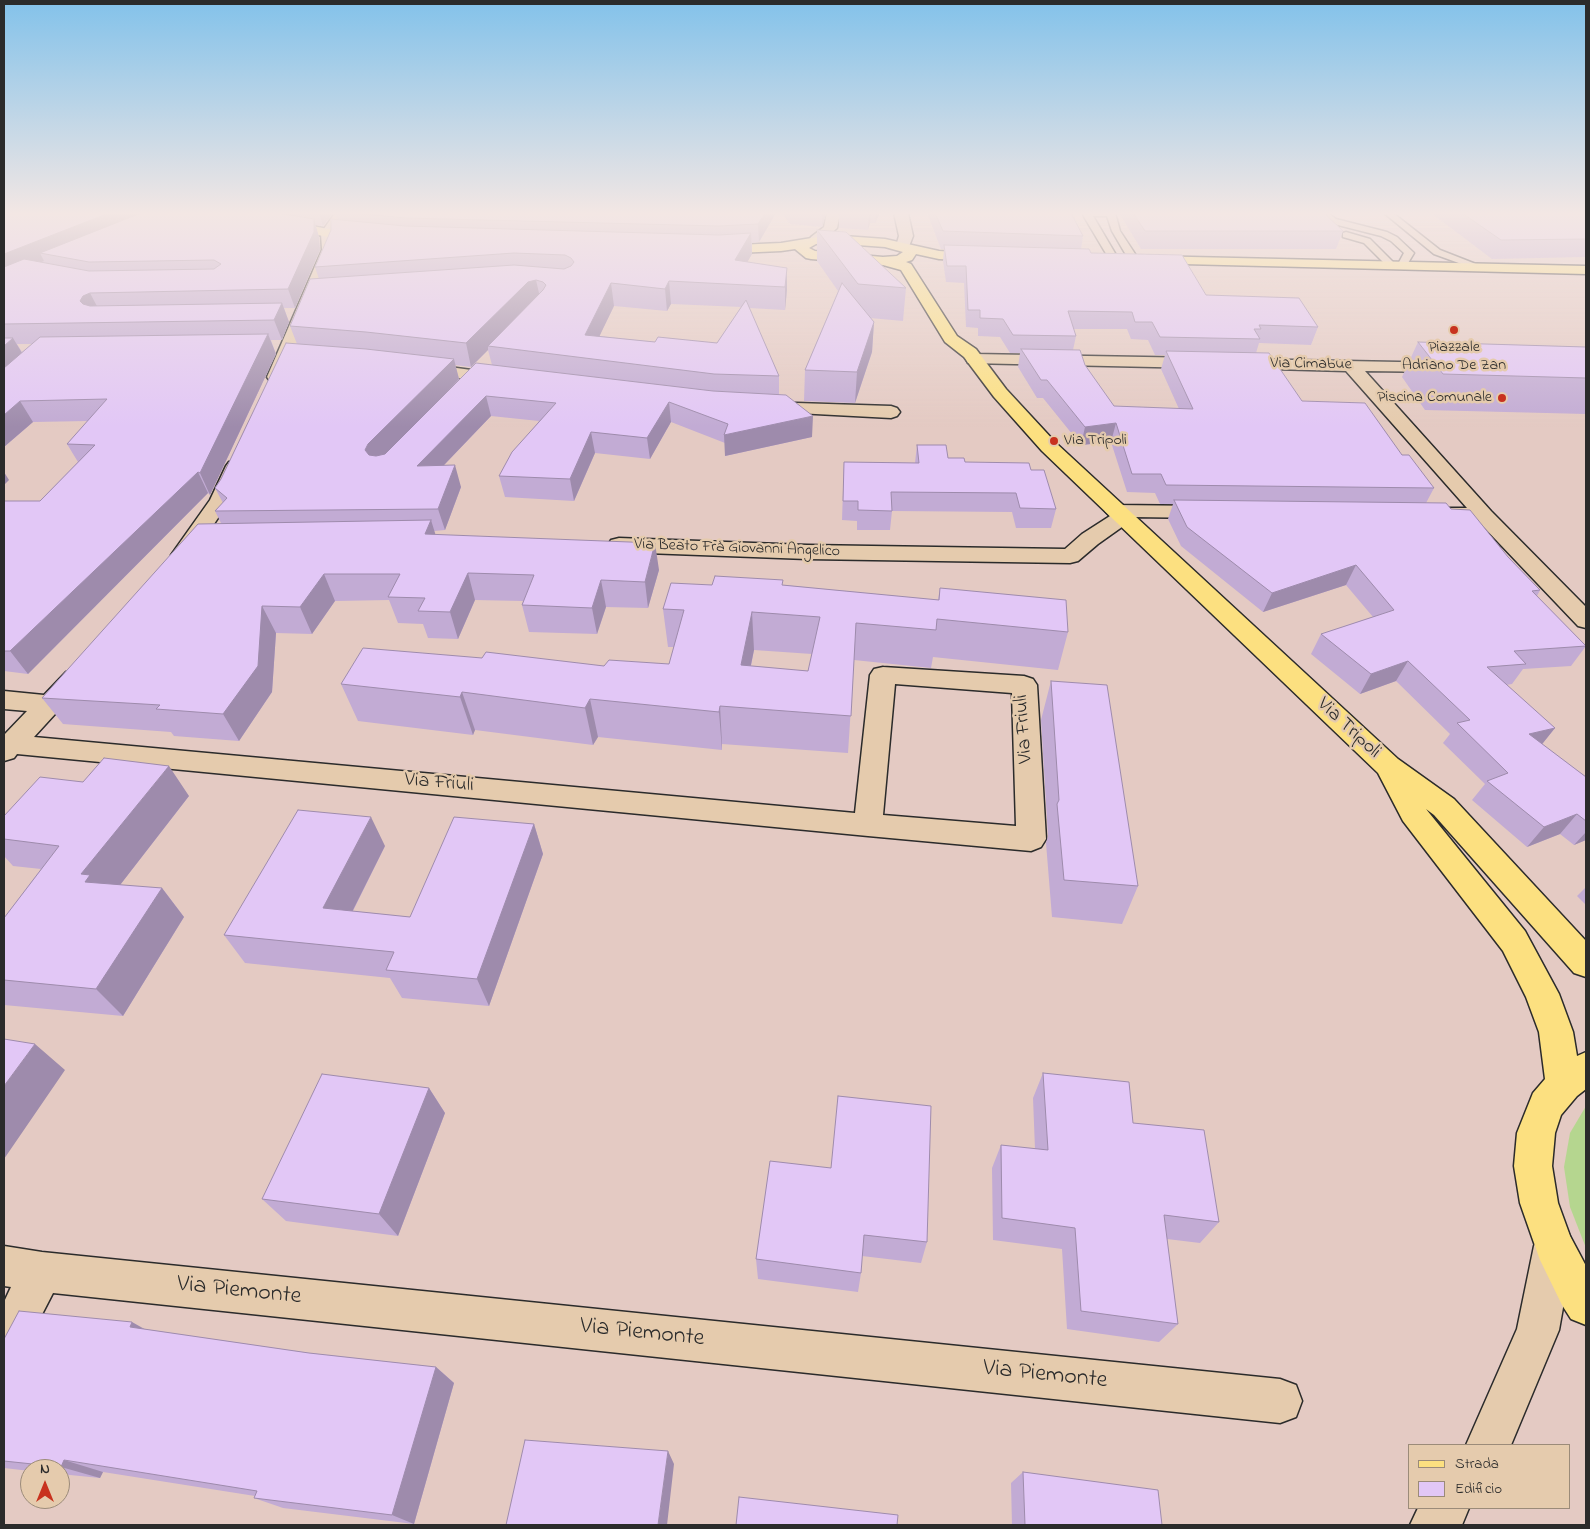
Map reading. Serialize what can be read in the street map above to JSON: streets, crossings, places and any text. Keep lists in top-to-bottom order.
{
  "streets": {
    "main road": ["Via Tripoli"],
    "street": [
      "Via Cimabue",
      "Via Beato Frà Giovanni Angelico",
      "Via Friuli",
      "Via Piemonte"
    ]
  },
  "crossings": [
    ["Via Cimabue", "Via Tripoli"],
    ["Via Beato Frà Giovanni Angelico", "Via Tripoli"]
  ],
  "places": ["Piazzale Adriano De Zan", "Piscina Comunale", "Via Tripoli"],
  "legend": ["Strada", "Edificio"],
  "north": "top"
}
